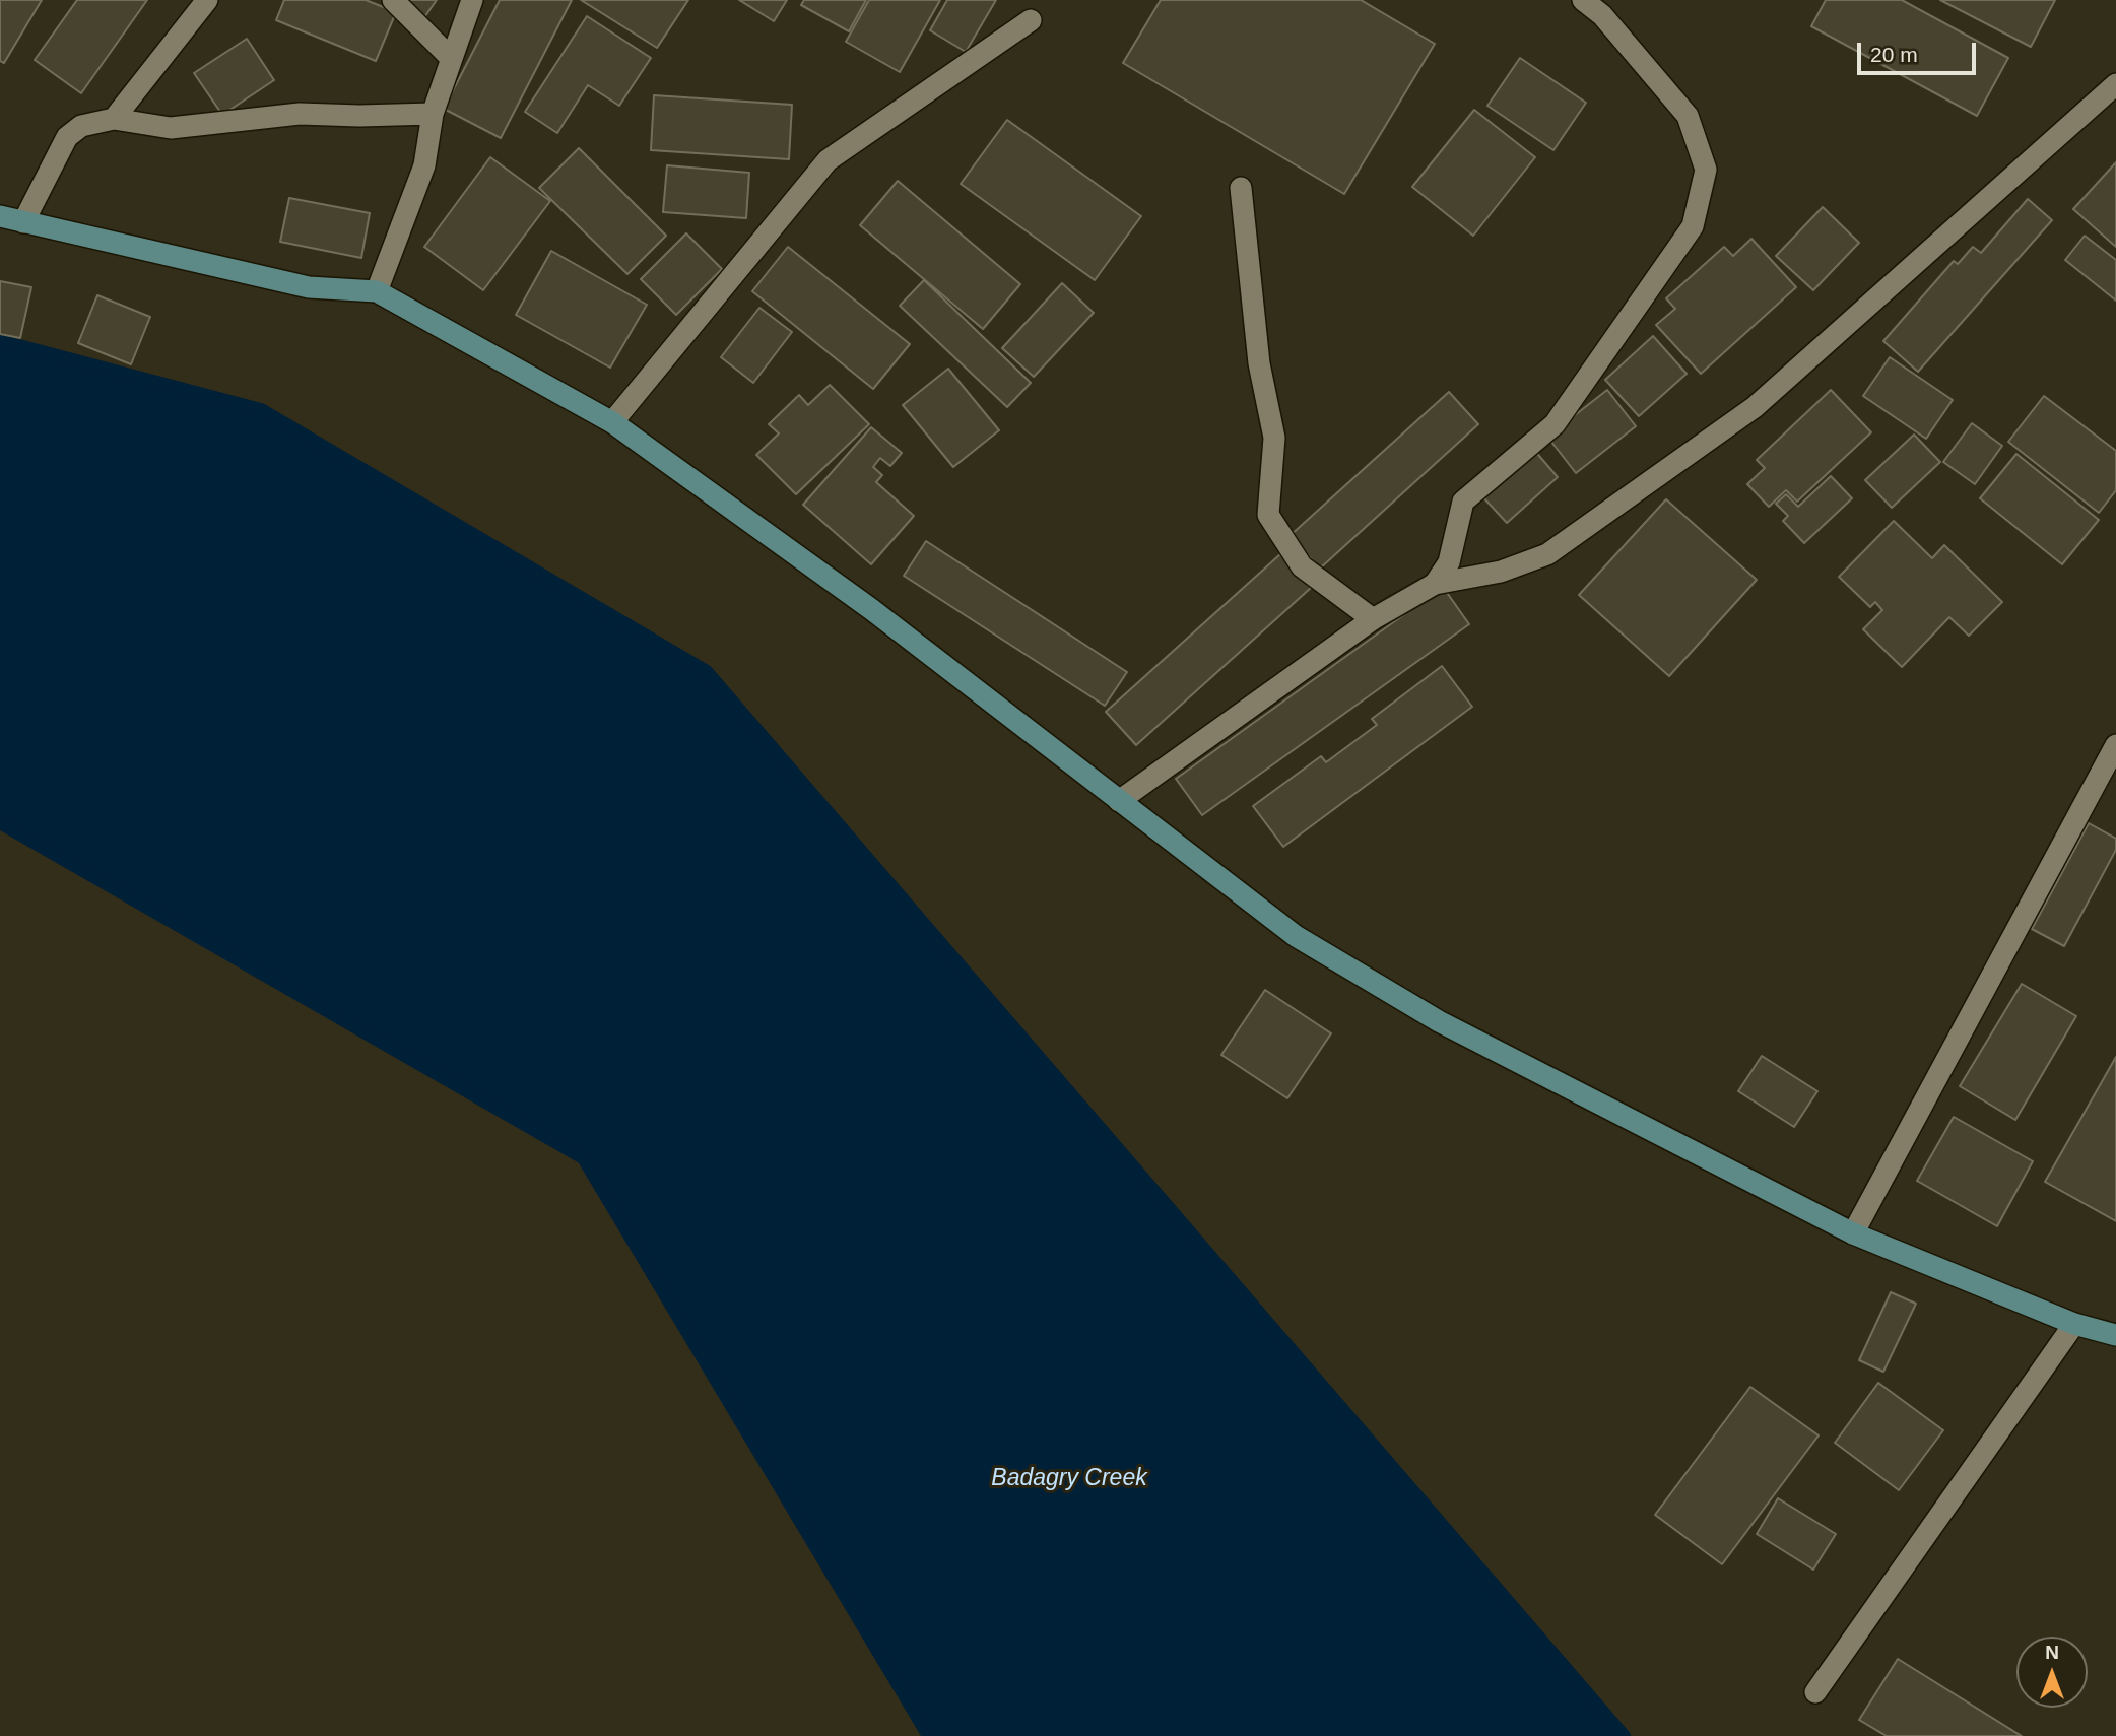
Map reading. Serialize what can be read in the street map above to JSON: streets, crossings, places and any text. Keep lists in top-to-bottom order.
{
  "water": ["Badagry Creek"],
  "scale_bar": "20 m",
  "north": "top"
}
